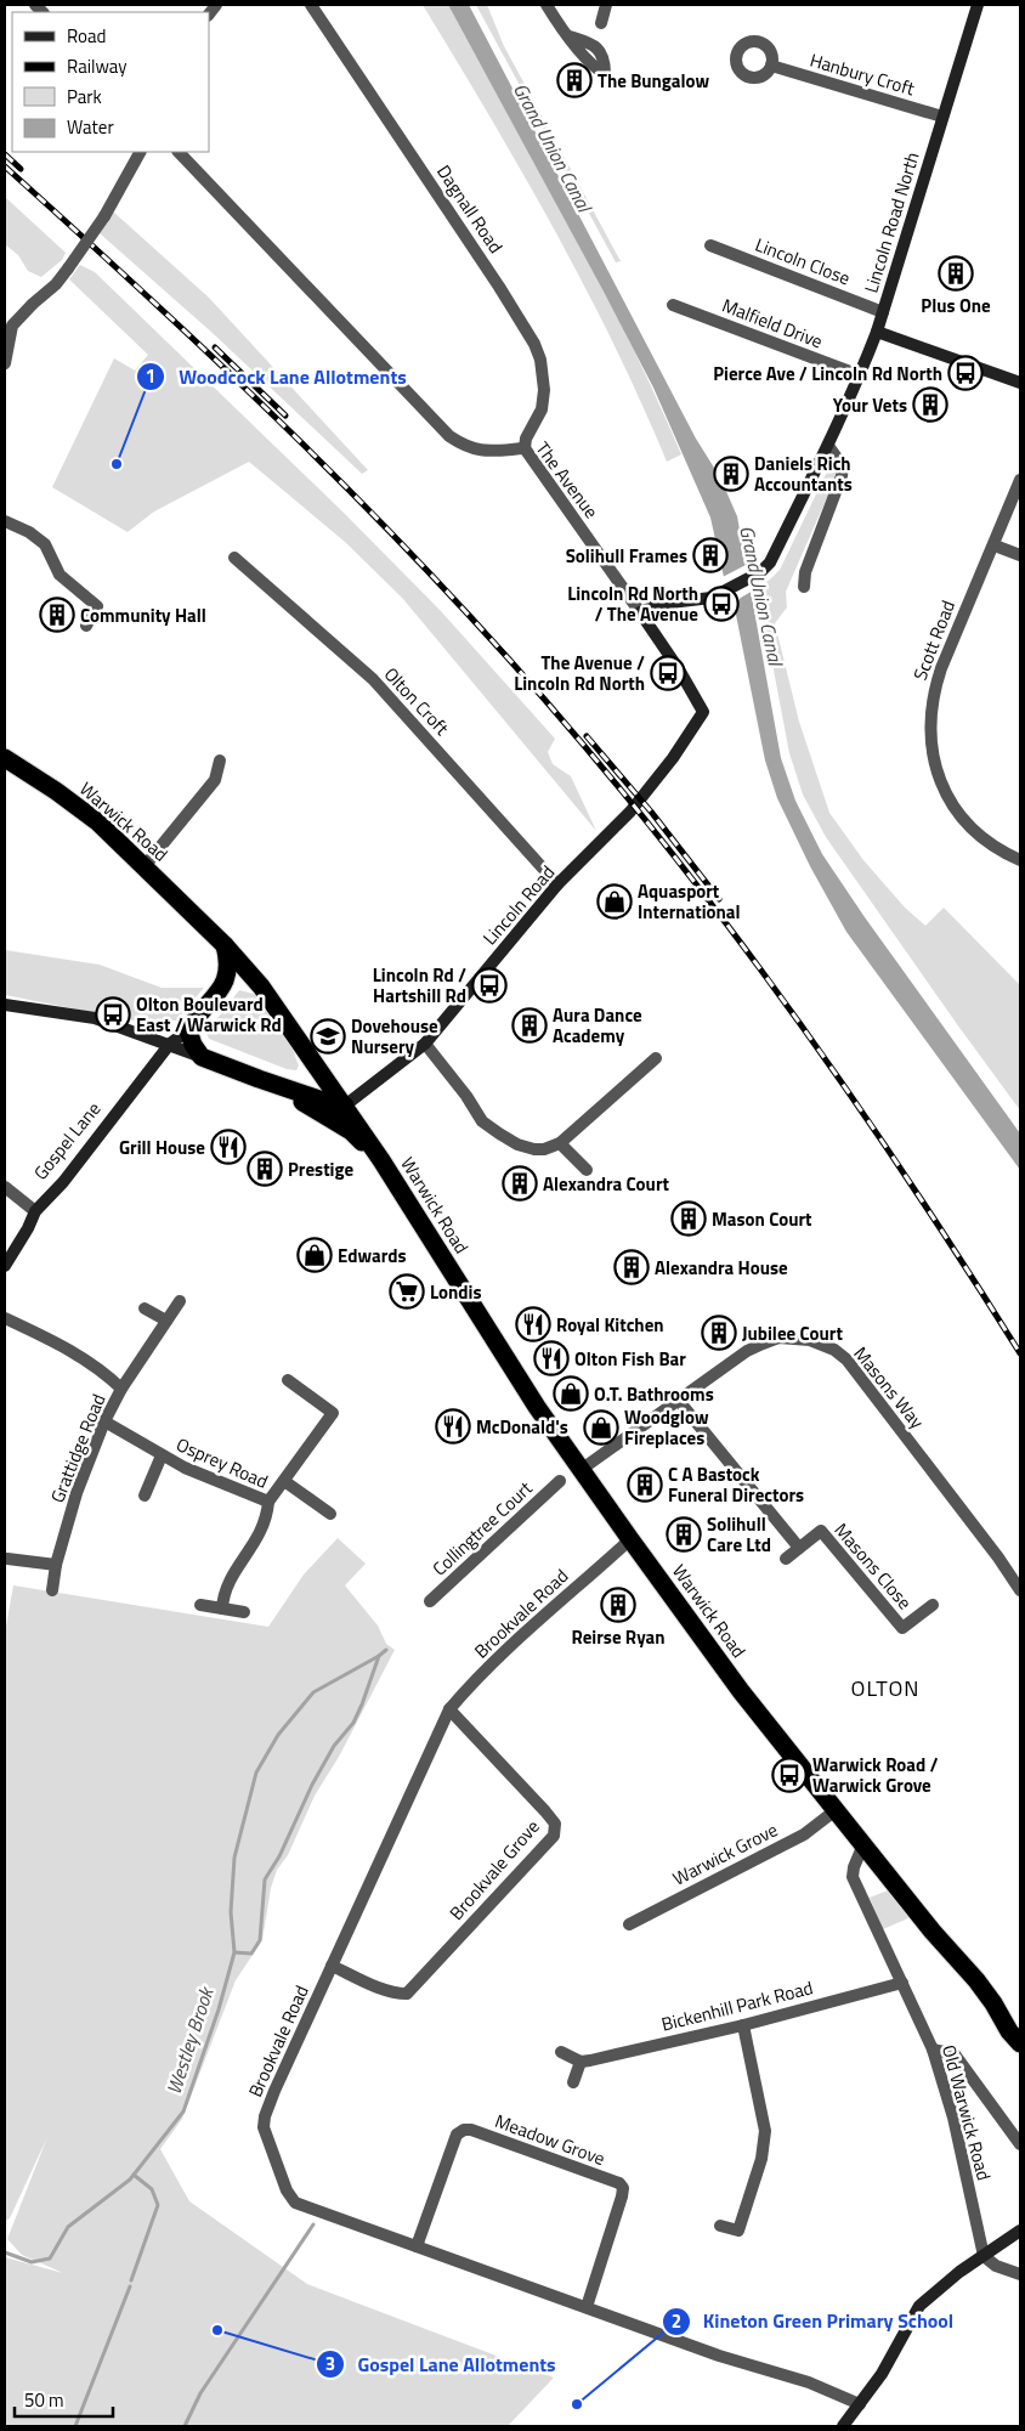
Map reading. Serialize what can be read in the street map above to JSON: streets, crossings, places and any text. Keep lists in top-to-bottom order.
{
  "streets": {
    "highway": ["Warwick Road"],
    "street": [
      "Hanbury Croft",
      "Dagnall Road",
      "Lincoln Road North",
      "Lincoln Close",
      "Malfield Drive",
      "The Avenue",
      "Scott Road",
      "Olton Croft",
      "Lincoln Road",
      "Gospel Lane",
      "Masons Way",
      "Grattidge Road",
      "Osprey Road",
      "Collingtree Court",
      "Masons Close",
      "Brookvale Road",
      "Warwick Grove",
      "Brookvale Grove",
      "Bickenhill Park Road",
      "Old Warwick Road",
      "Meadow Grove"
    ]
  },
  "crossings": [
    ["Hanbury Croft", "Lincoln Road North"],
    ["Dagnall Road", "The Avenue"],
    ["Lincoln Road North", "Lincoln Close"],
    ["Lincoln Road North", "Malfield Drive"],
    ["Lincoln Road North", "The Avenue"],
    ["The Avenue", "Lincoln Road"],
    ["Olton Croft", "Lincoln Road"],
    ["Warwick Road", "Lincoln Road"],
    ["Warwick Road", "Masons Way"],
    ["Warwick Road", "Brookvale Road"],
    ["Warwick Road", "Warwick Grove"],
    ["Warwick Road", "Old Warwick Road"],
    ["Grattidge Road", "Osprey Road"],
    ["Brookvale Road", "Brookvale Grove"],
    ["Brookvale Road", "Meadow Grove"],
    ["Bickenhill Park Road", "Old Warwick Road"]
  ],
  "districts": ["OLTON"],
  "water": ["Grand Union Canal", "Westley Brook"],
  "places": {
    "building": [
      "The Bungalow",
      "Plus One",
      "Your Vets",
      "Daniels Rich Accountants",
      "Solihull Frames",
      "Community Hall",
      "Aura Dance Academy",
      "Prestige",
      "Alexandra Court",
      "Mason Court",
      "Alexandra House",
      "Jubilee Court",
      "C A Bastock Funeral Directors",
      "Solihull Care Ltd",
      "Reirse Ryan"
    ],
    "bus stop": [
      "Pierce Ave / Lincoln Rd North",
      "Lincoln Rd North / The Avenue",
      "The Avenue / Lincoln Rd North",
      "Lincoln Rd / Hartshill Rd",
      "Olton Boulevard East / Warwick Rd",
      "Warwick Road / Warwick Grove"
    ],
    "other": ["Woodcock Lane Allotments", "Gospel Lane Allotments", "Kineton Green Primary School"],
    "shop": [
      "Aquasport International",
      "Edwards",
      "O.T. Bathrooms",
      "Woodglow Fireplaces"
    ],
    "school or university": ["Dovehouse Nursery"],
    "restaurant": [
      "Grill House",
      "Royal Kitchen",
      "Olton Fish Bar",
      "McDonald's"
    ],
    "supermarket": ["Londis"]
  },
  "legend": [
    "Road",
    "Railway",
    "Park",
    "Water"
  ],
  "scale_bar": "50 m"
}
